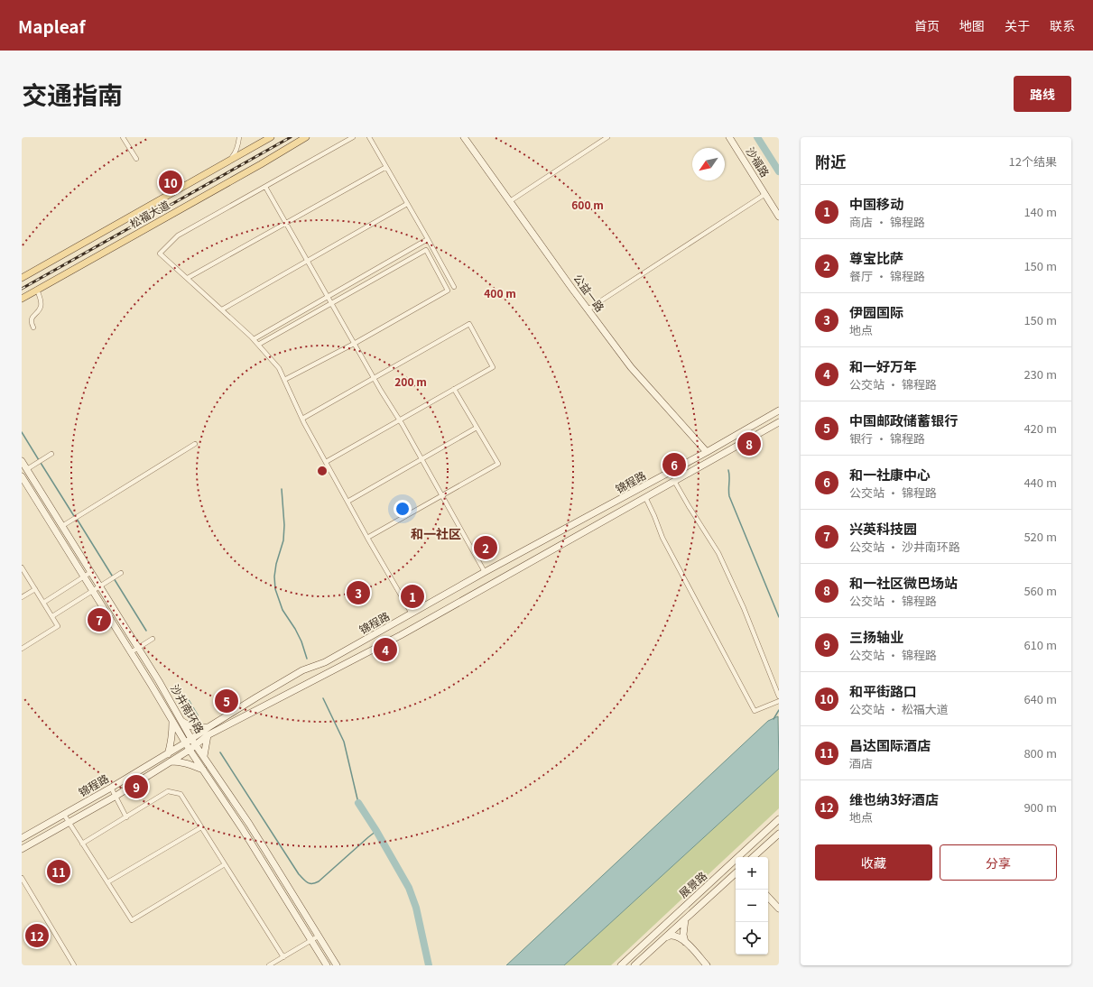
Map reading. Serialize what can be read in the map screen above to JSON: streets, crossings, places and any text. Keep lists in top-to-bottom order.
{
  "streets": {
    "main road": [
      "沙福路",
      "松福大道",
      "公益一路",
      "锦程路",
      "沙井南环路",
      "展景路"
    ]
  },
  "crossings": [
    ["公益一路", "锦程路"],
    ["锦程路", "沙井南环路"]
  ],
  "districts": ["和一社区"],
  "north": "bottom left",
  "page": {
    "header": "Mapleaf",
    "nav": [
      "首页",
      "地图",
      "关于",
      "联系"
    ],
    "title": "交通指南",
    "buttons": [
      "路线",
      ["收藏", "分享"]
    ],
    "heading": ["附近", "12个结果"],
    "pins": [
      "10",
      "8",
      "6",
      "2",
      "3",
      "1",
      "7",
      "4",
      "5",
      "9",
      "11",
      "12"
    ],
    "list": [
      {
        "mark": "1",
        "name": "中国移动",
        "note": "商店 · 锦程路",
        "value": "140 m"
      },
      {
        "mark": "2",
        "name": "尊宝比萨",
        "note": "餐厅 · 锦程路",
        "value": "150 m"
      },
      {
        "mark": "3",
        "name": "伊园国际",
        "note": "地点",
        "value": "150 m"
      },
      {
        "mark": "4",
        "name": "和一好万年",
        "note": "公交站 · 锦程路",
        "value": "230 m"
      },
      {
        "mark": "5",
        "name": "中国邮政储蓄银行",
        "note": "银行 · 锦程路",
        "value": "420 m"
      },
      {
        "mark": "6",
        "name": "和一社康中心",
        "note": "公交站 · 锦程路",
        "value": "440 m"
      },
      {
        "mark": "7",
        "name": "兴英科技园",
        "note": "公交站 · 沙井南环路",
        "value": "520 m"
      },
      {
        "mark": "8",
        "name": "和一社区微巴场站",
        "note": "公交站 · 锦程路",
        "value": "560 m"
      },
      {
        "mark": "9",
        "name": "三扬轴业",
        "note": "公交站 · 锦程路",
        "value": "610 m"
      },
      {
        "mark": "10",
        "name": "和平街路口",
        "note": "公交站 · 松福大道",
        "value": "640 m"
      },
      {
        "mark": "11",
        "name": "昌达国际酒店",
        "note": "酒店",
        "value": "800 m"
      },
      {
        "mark": "12",
        "name": "维也纳3好酒店",
        "note": "地点",
        "value": "900 m"
      }
    ],
    "map_buttons": ["+", "−"]
  },
  "rings": ["600 m", "400 m", "200 m"]
}
